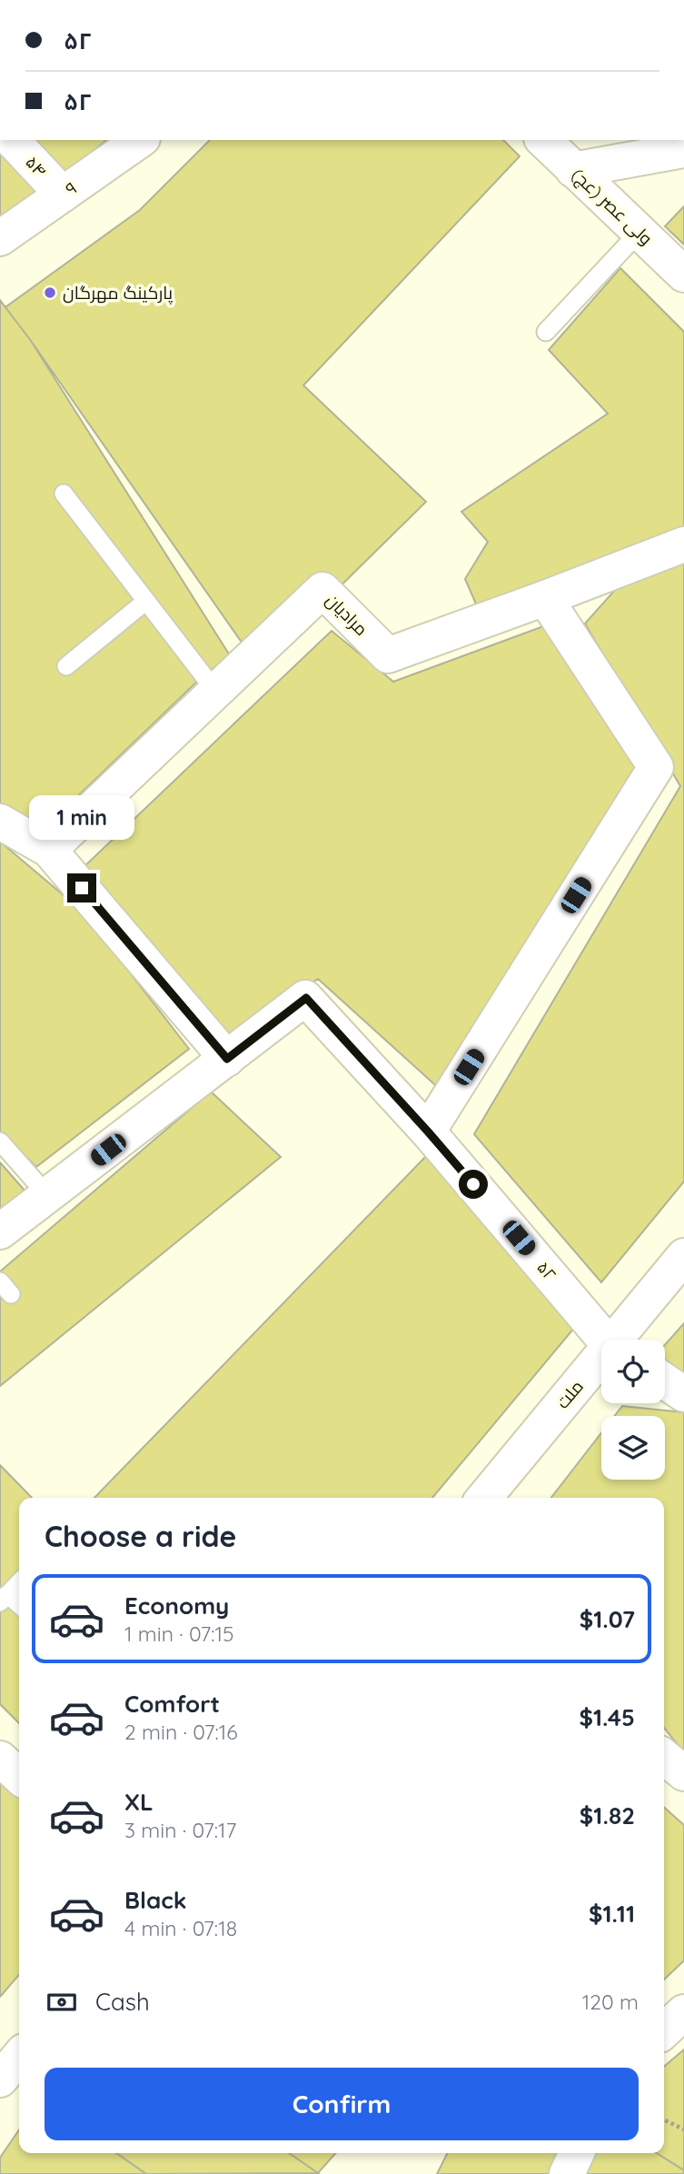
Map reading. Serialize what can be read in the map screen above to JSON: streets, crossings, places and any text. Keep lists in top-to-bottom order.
{
  "streets": {
    "street": [
      "۵۴",
      "۹",
      "ولی عصر (عج)",
      "مرادیان",
      "۵۲",
      "ملت"
    ]
  },
  "crossings": [
    ["۵۴", "۹"]
  ],
  "places": ["پارکینگ مهرگان"],
  "page": {
    "banner": ["۵۲", "۵۲"],
    "bubble": "1 min",
    "heading": "Choose a ride",
    "list": [
      {
        "name": "Economy",
        "note": "1 min · 07:15",
        "value": "$1.07"
      },
      {
        "name": "Comfort",
        "note": "2 min · 07:16",
        "value": "$1.45"
      },
      {
        "name": "XL",
        "note": "3 min · 07:17",
        "value": "$1.82"
      },
      {
        "name": "Black",
        "note": "4 min · 07:18",
        "value": "$1.11"
      }
    ],
    "pay": ["Cash", "120 m"],
    "buttons": "Confirm"
  }
}
